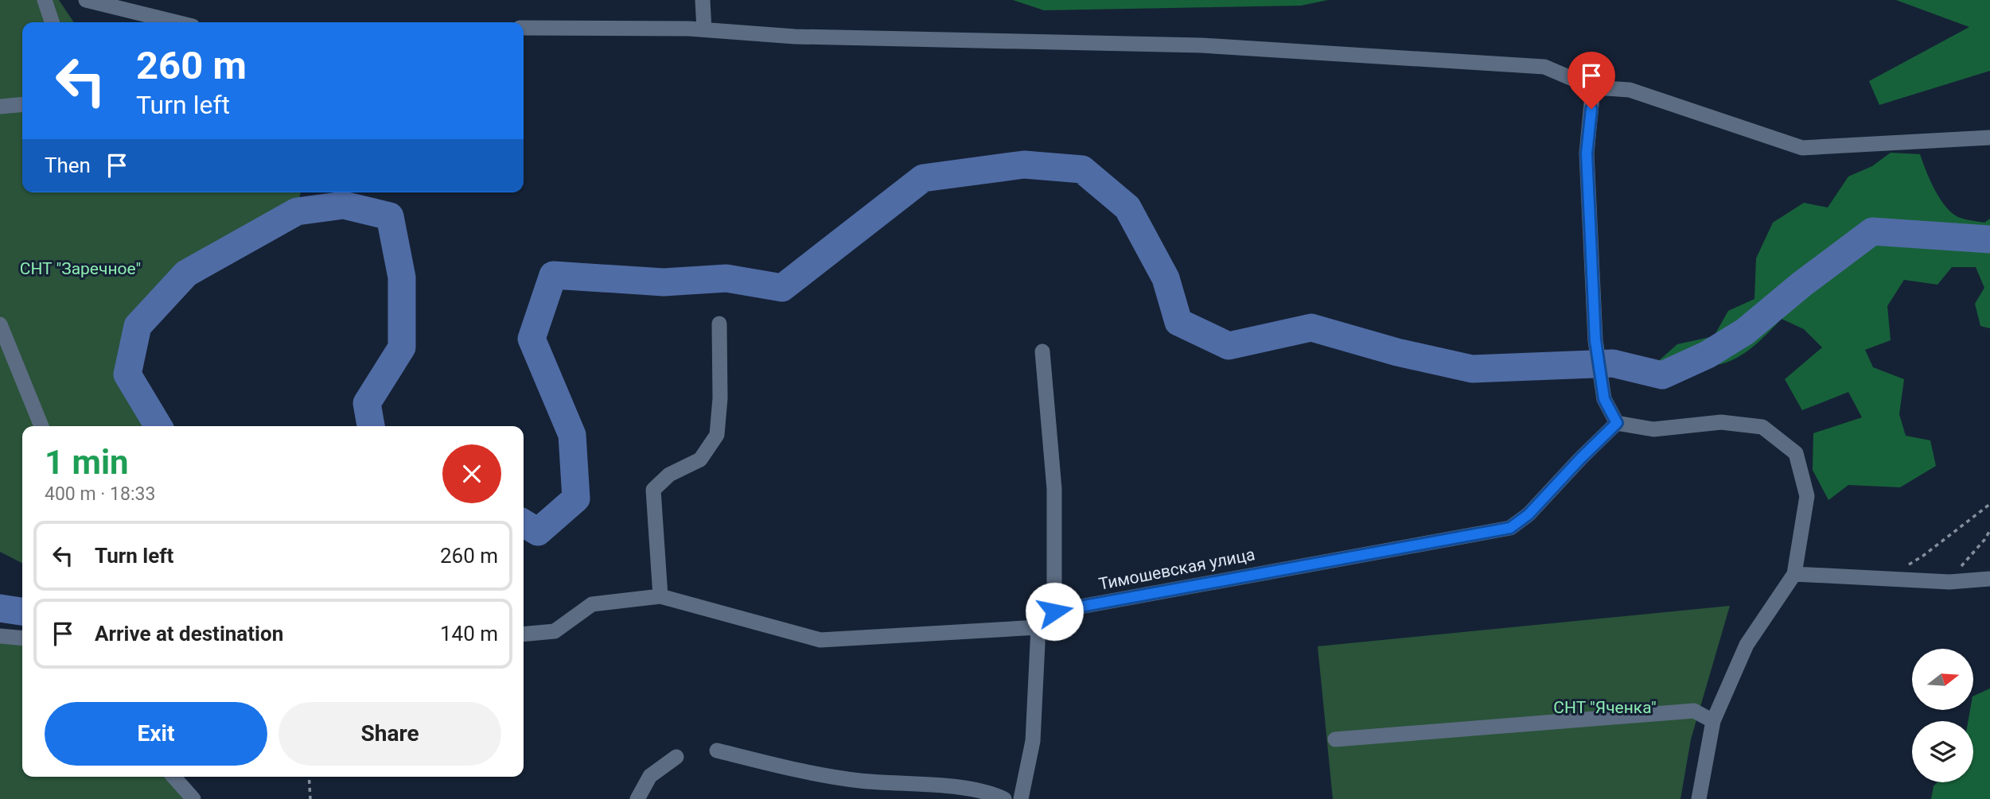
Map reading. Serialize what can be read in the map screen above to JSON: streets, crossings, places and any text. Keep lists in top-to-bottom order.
{
  "streets": {
    "street": ["Тимошевская улица"]
  },
  "parks": ["СНТ \"Заречное\"", "СНТ \"Яченка\""],
  "north": "right",
  "page": {
    "turn": ["260 m", "Turn left"],
    "then": "Then",
    "heading": ["1 min", "400 m · 18:33"],
    "list": [
      {
        "name": "Turn left",
        "value": "260 m"
      },
      {
        "name": "Arrive at destination",
        "value": "140 m"
      }
    ],
    "buttons": ["Exit", "Share"]
  }
}
